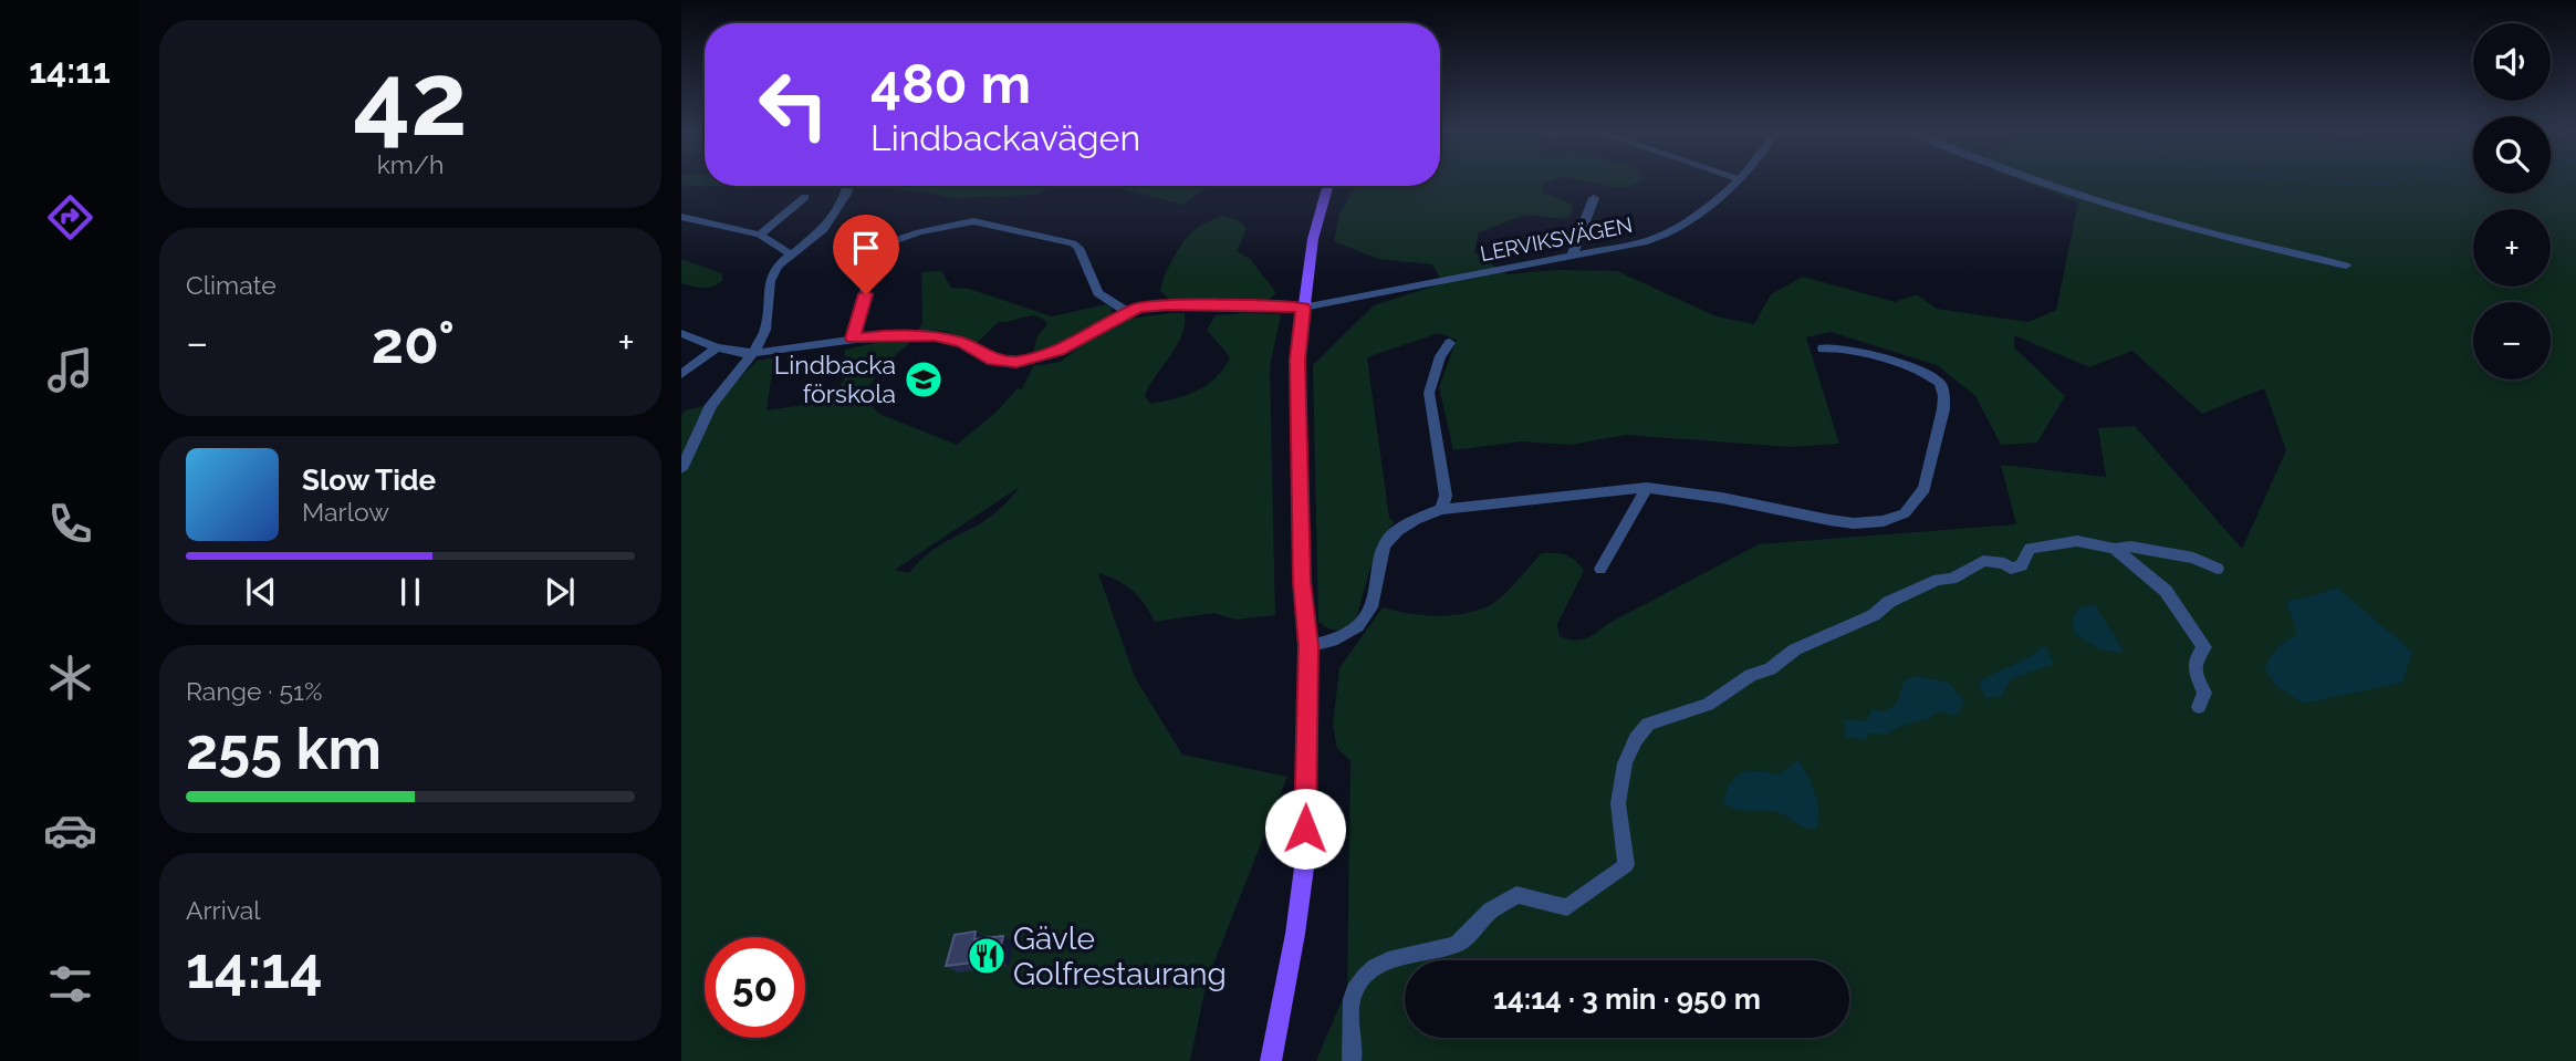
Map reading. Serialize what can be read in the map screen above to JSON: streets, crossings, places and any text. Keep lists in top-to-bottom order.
{
  "streets": {
    "street": ["LERVIKSVÄGEN"]
  },
  "places": {
    "school or university": ["Lindbacka förskola"],
    "restaurant": ["Gävle Golfrestaurang"]
  },
  "page": {
    "tabs": "14:11",
    "tile": [
      ["42", "km/h"],
      "Climate",
      ["Range · 51%", "255 km"],
      ["Arrival", "14:14"]
    ],
    "map_buttons": ["+", "−"],
    "turn": ["480 m", "Lindbackavägen"],
    "heat": ["−", "20°", "+"],
    "song": ["Slow Tide", "Marlow"],
    "limit": "50",
    "trip": "14:14 · 3 min · 950 m"
  }
}
